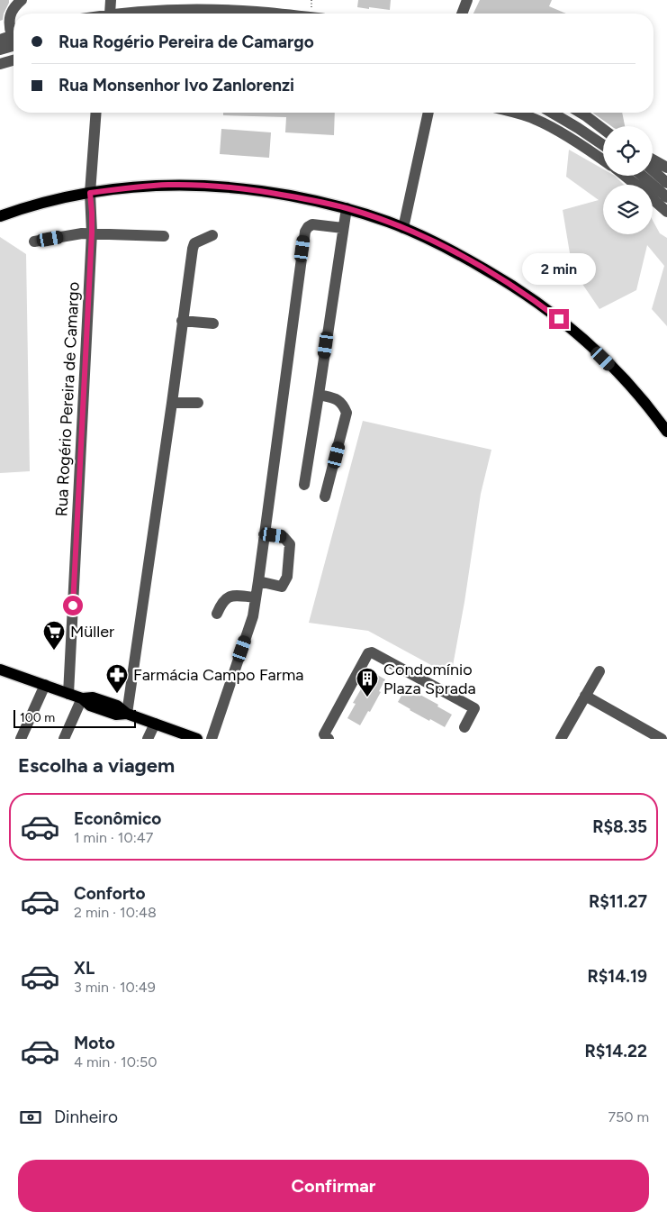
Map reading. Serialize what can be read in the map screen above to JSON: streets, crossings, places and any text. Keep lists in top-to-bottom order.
{
  "streets": {
    "street": ["Rua Rogério Pereira de Camargo"]
  },
  "places": {
    "supermarket": ["Müller"],
    "pharmacy": ["Farmácia Campo Farma"],
    "building": ["Condomínio Plaza Sprada"]
  },
  "scale_bar": "100 m",
  "page": {
    "banner": ["Rua Rogério Pereira de Camargo", "Rua Monsenhor Ivo Zanlorenzi"],
    "bubble": "2 min",
    "scale": "100 m",
    "heading": "Escolha a viagem",
    "list": [
      {
        "name": "Econômico",
        "note": "1 min · 10:47",
        "value": "R$8.35"
      },
      {
        "name": "Conforto",
        "note": "2 min · 10:48",
        "value": "R$11.27"
      },
      {
        "name": "XL",
        "note": "3 min · 10:49",
        "value": "R$14.19"
      },
      {
        "name": "Moto",
        "note": "4 min · 10:50",
        "value": "R$14.22"
      }
    ],
    "pay": ["Dinheiro", "750 m"],
    "buttons": "Confirmar"
  }
}
